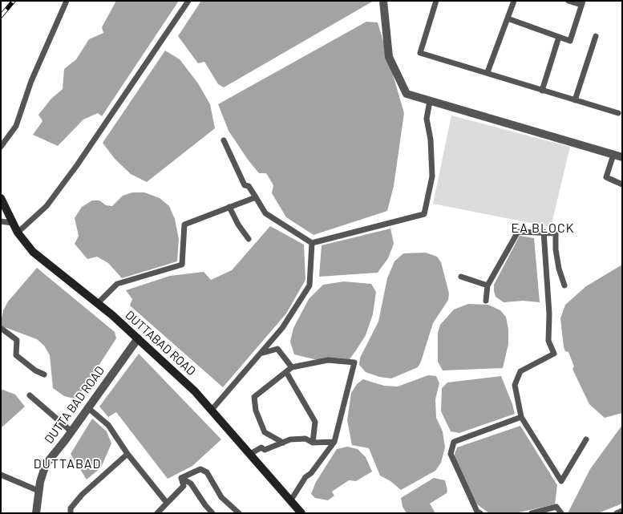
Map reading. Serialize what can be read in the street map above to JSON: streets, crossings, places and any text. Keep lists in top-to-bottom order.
{
  "streets": {
    "main road": ["DUTTABAD ROAD"],
    "street": ["DUTTA BAD ROAD"]
  },
  "crossings": [
    ["DUTTABAD ROAD", "DUTTA BAD ROAD"]
  ],
  "districts": ["EA BLOCK", "DUTTABAD"]
}
